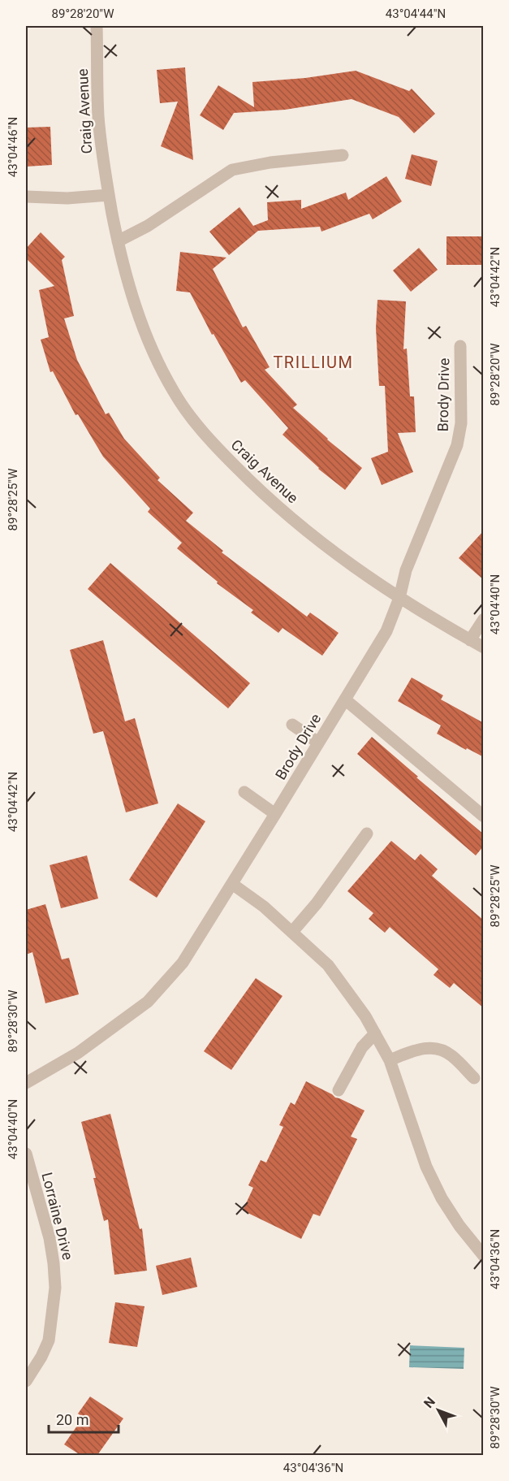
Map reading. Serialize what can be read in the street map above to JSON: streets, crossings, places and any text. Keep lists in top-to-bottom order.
{
  "streets": {
    "street": ["Craig Avenue", "Brody Drive", "Lorraine Drive"]
  },
  "crossings": [
    ["Craig Avenue", "Brody Drive"]
  ],
  "districts": ["TRILLIUM"],
  "scale_bar": "20 m",
  "north": "top left",
  "coordinates": [
    "89°28'20\"W",
    "43°04'44\"N",
    "43°04'46\"N",
    "43°04'42\"N",
    "89°28'25\"W",
    "43°04'40\"N",
    "89°28'30\"W",
    "43°04'36\"N"
  ]
}
